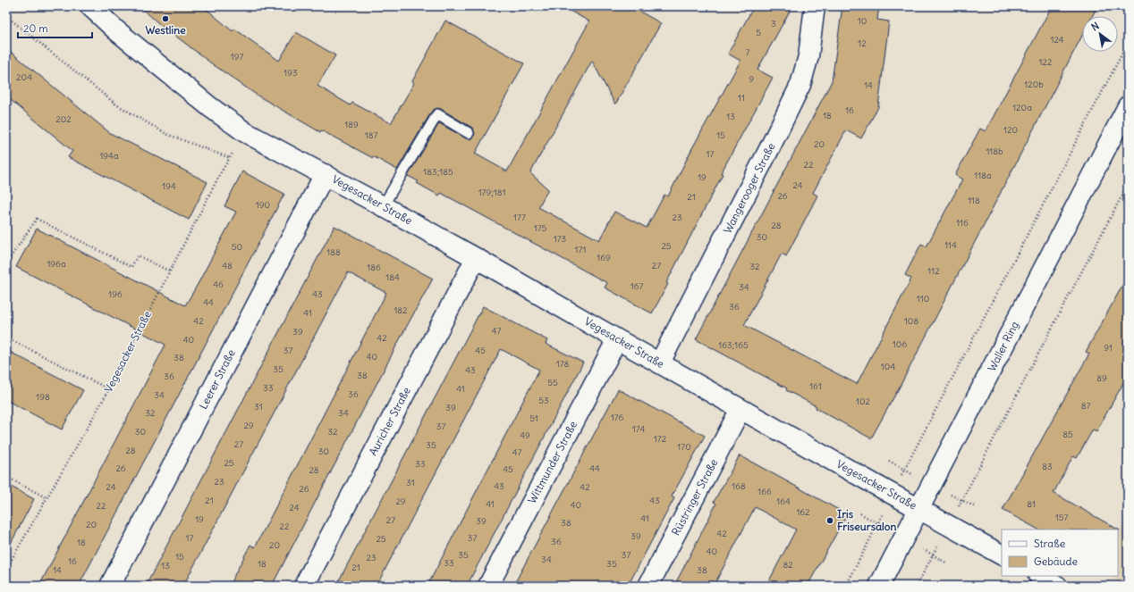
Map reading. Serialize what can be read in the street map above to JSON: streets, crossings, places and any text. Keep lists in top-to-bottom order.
{
  "streets": {
    "street": [
      "Wangerooger Straße",
      "Vegesacker Straße",
      "Waller Ring",
      "Leerer Straße",
      "Auricher Straße",
      "Wittmunder Straße",
      "Rüstringer Straße"
    ]
  },
  "crossings": [
    ["Wangerooger Straße", "Vegesacker Straße"],
    ["Vegesacker Straße", "Waller Ring"],
    ["Vegesacker Straße", "Leerer Straße"],
    ["Vegesacker Straße", "Auricher Straße"],
    ["Vegesacker Straße", "Wittmunder Straße"],
    ["Vegesacker Straße", "Rüstringer Straße"]
  ],
  "places": ["Westline", "Iris Friseursalon"],
  "house_numbers": [
    "10",
    "3",
    "5",
    "124",
    "12",
    "7",
    "197",
    "122",
    "193",
    "204",
    "9",
    "120b",
    "14",
    "11",
    "120a",
    "16",
    "18",
    "13",
    "202",
    "189",
    "120",
    "187",
    "15",
    "20",
    "118b",
    "17",
    "194a",
    "22",
    "183;185",
    "118a",
    "19",
    "24",
    "194",
    "179;181",
    "26",
    "21",
    "118",
    "190",
    "177",
    "23",
    "116",
    "28",
    "175",
    "30",
    "173",
    "114",
    "25",
    "50",
    "171",
    "188",
    "169",
    "196a",
    "48",
    "27",
    "32",
    "186",
    "112",
    "184",
    "46",
    "167",
    "34",
    "196",
    "43",
    "110",
    "44",
    "36",
    "182",
    "41",
    "42",
    "108",
    "47",
    "39",
    "42",
    "40",
    "106",
    "163;165",
    "91",
    "37",
    "45",
    "40",
    "38",
    "178",
    "104",
    "35",
    "43",
    "38",
    "36",
    "89",
    "55",
    "161",
    "33",
    "41",
    "36",
    "34",
    "198",
    "53",
    "102",
    "87",
    "31",
    "39",
    "32",
    "34",
    "176",
    "51",
    "29",
    "37",
    "174",
    "30",
    "32",
    "85",
    "49",
    "172",
    "27",
    "35",
    "170",
    "28",
    "30",
    "47",
    "25",
    "33",
    "83",
    "26",
    "44",
    "45",
    "28",
    "23",
    "31",
    "43",
    "168",
    "24",
    "42",
    "26",
    "166",
    "21",
    "43",
    "29",
    "164",
    "41",
    "81",
    "40",
    "22",
    "24",
    "162",
    "157",
    "41",
    "19",
    "27",
    "39",
    "38",
    "20",
    "22",
    "42",
    "39",
    "17",
    "37",
    "25",
    "36",
    "18",
    "20",
    "40",
    "35",
    "37",
    "15",
    "23",
    "34",
    "16",
    "33",
    "18",
    "35",
    "82",
    "13",
    "21",
    "14",
    "38"
  ],
  "legend": ["Straße", "Gebäude"],
  "scale_bar": "20 m",
  "north": "top left"
}
